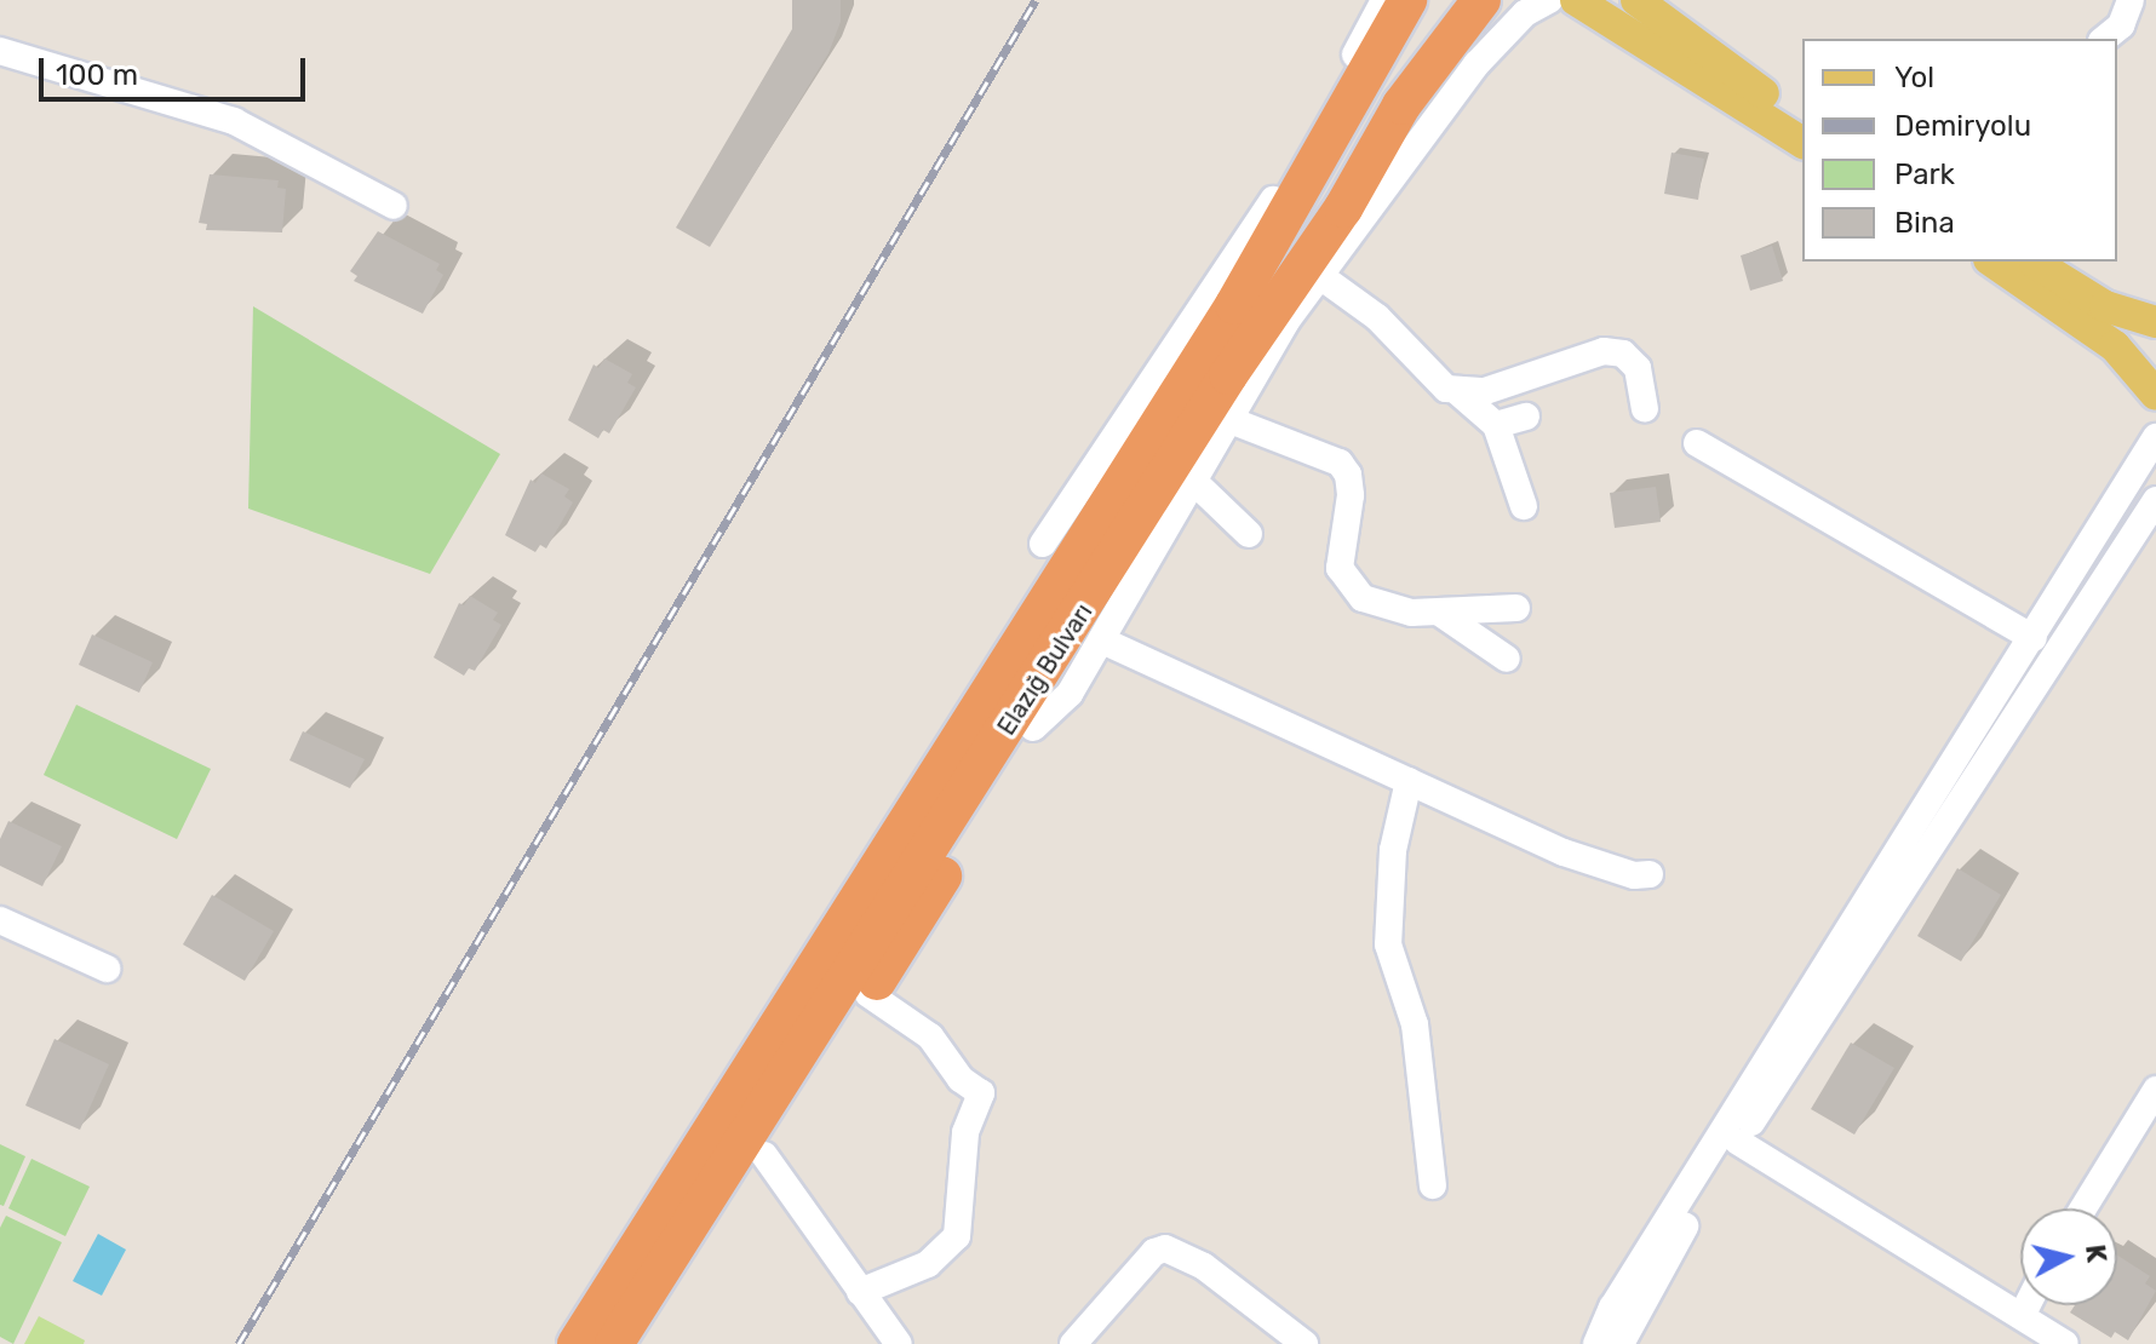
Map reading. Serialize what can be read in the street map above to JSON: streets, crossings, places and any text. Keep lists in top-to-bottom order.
{
  "streets": {
    "highway": ["Elazığ Bulvarı"]
  },
  "legend": [
    "Yol",
    "Demiryolu",
    "Park",
    "Bina"
  ],
  "scale_bar": "100 m",
  "north": "right"
}
